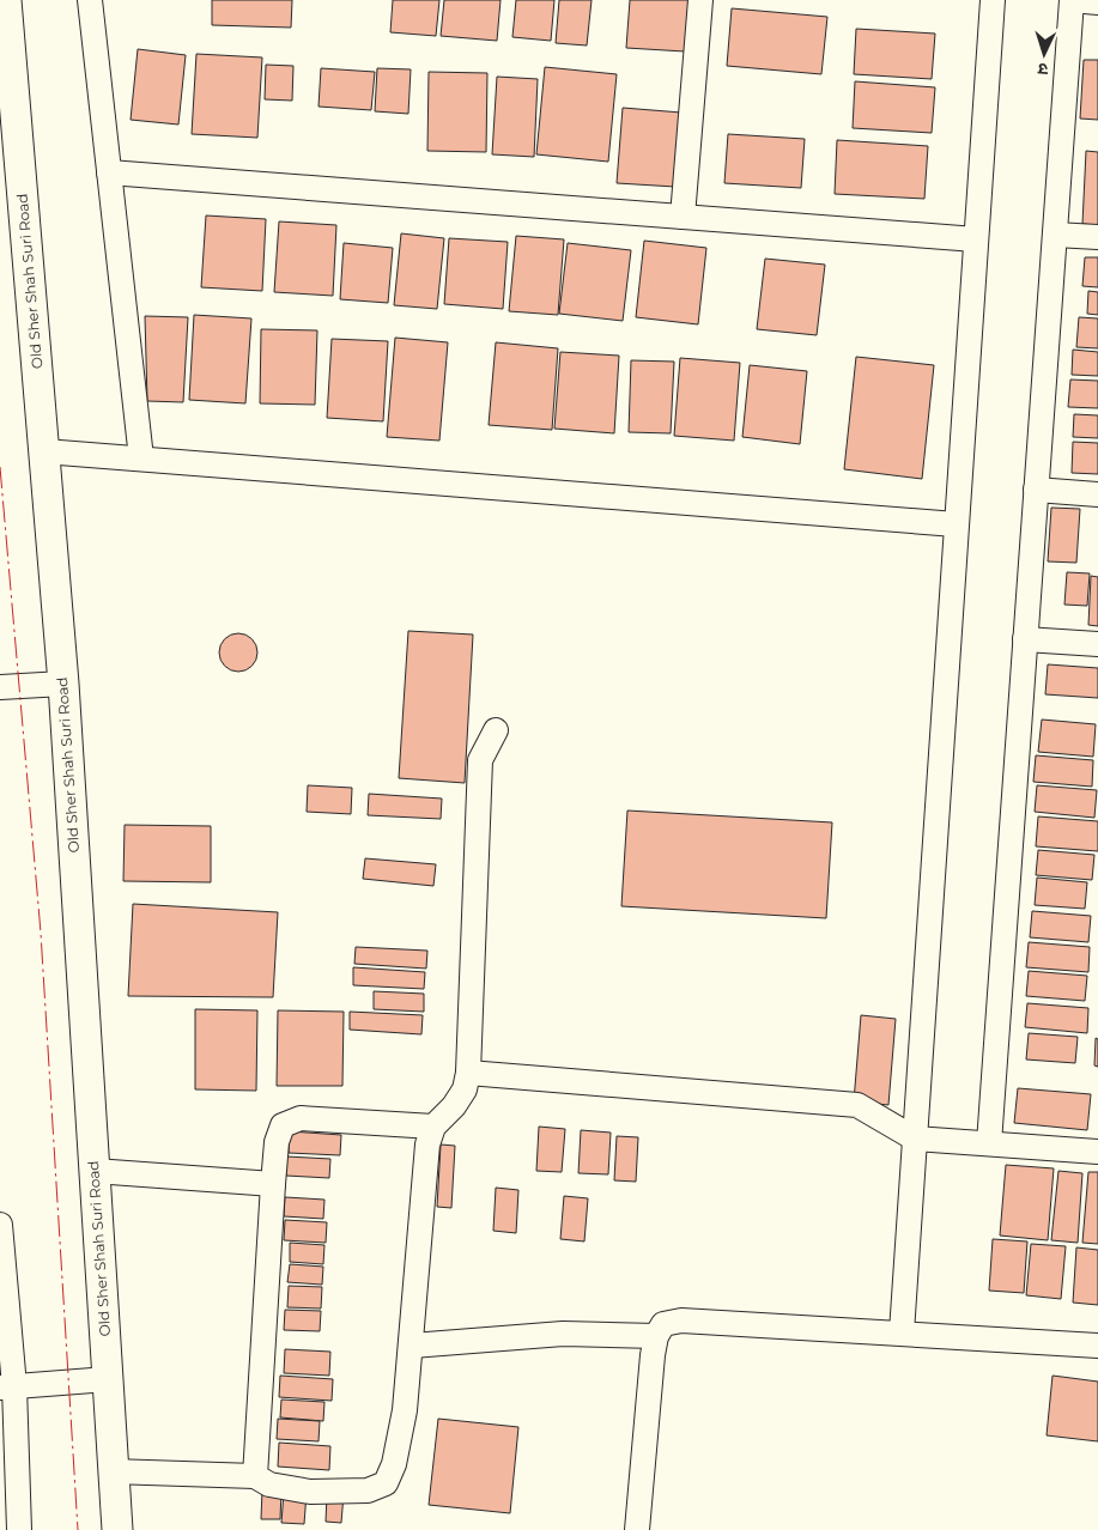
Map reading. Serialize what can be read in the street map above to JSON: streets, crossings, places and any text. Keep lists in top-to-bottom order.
{
  "streets": {
    "street": ["Old Sher Shah Suri Road"]
  },
  "north": "bottom"
}
